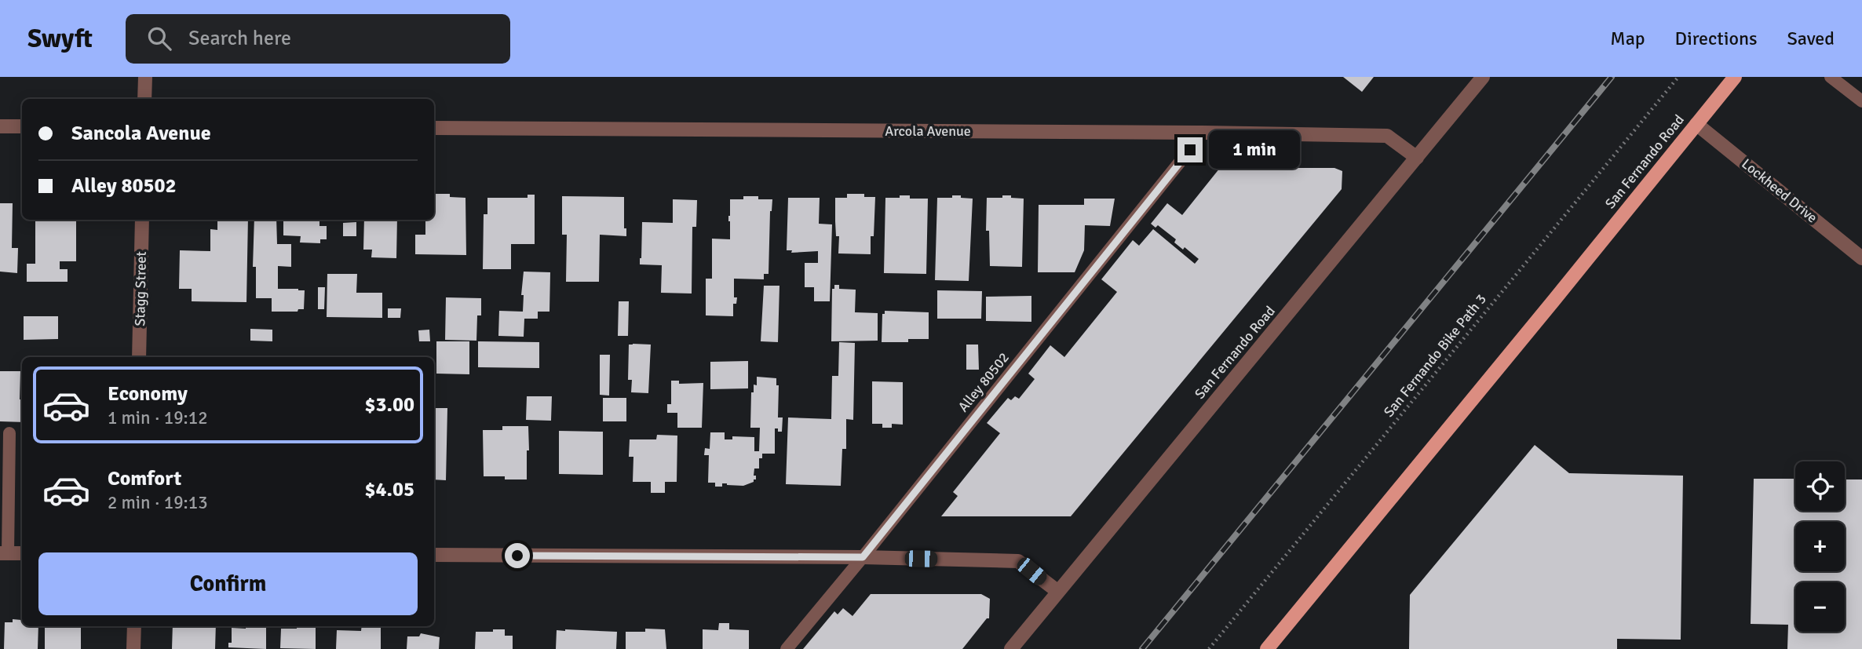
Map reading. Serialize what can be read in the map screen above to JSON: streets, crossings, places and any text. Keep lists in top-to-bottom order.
{
  "streets": {
    "main road": ["San Fernando Road"],
    "street": ["Arcola Avenue", "Lockheed Drive", "Stagg Street"],
    "lane": ["Alley 80502"],
    "path": ["San Fernando Bike Path 3"]
  },
  "crossings": [
    ["Arcola Avenue", "San Fernando Road"],
    ["Arcola Avenue", "Alley 80502"],
    ["San Fernando Road", "Lockheed Drive"]
  ],
  "page": {
    "header": "Swyft",
    "search": "Search here",
    "nav": ["Map", "Directions", "Saved"],
    "banner": ["Sancola Avenue", "Alley 80502"],
    "bubble": "1 min",
    "list": [
      {
        "name": "Economy",
        "note": "1 min · 19:12",
        "value": "$3.00"
      },
      {
        "name": "Comfort",
        "note": "2 min · 19:13",
        "value": "$4.05"
      }
    ],
    "map_buttons": ["+", "−"],
    "buttons": "Confirm"
  }
}
